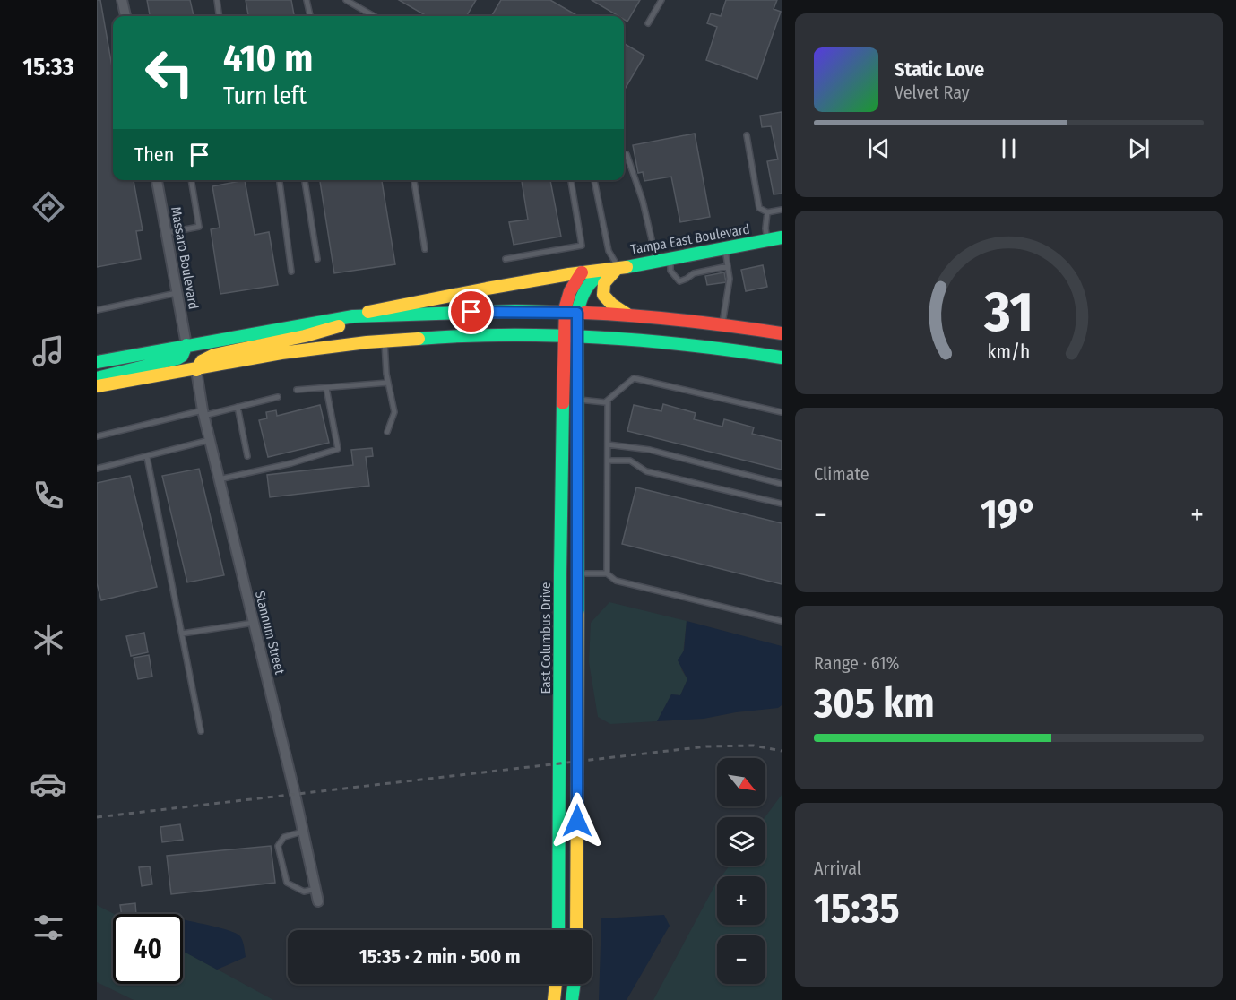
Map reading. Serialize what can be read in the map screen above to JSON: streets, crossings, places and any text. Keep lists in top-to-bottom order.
{
  "streets": {
    "main road": ["Tampa East Boulevard", "East Columbus Drive"],
    "street": ["Massaro Boulevard", "Stannum Street"]
  },
  "north": "bottom right",
  "page": {
    "tabs": "15:33",
    "turn": ["410 m", "Turn left"],
    "song": ["Static Love", "Velvet Ray"],
    "then": "Then",
    "tile": [
      "Climate",
      ["Range · 61%", "305 km"],
      ["Arrival", "15:35"]
    ],
    "heat": ["−", "19°", "+"],
    "map_buttons": ["+", "−"],
    "limit": "40",
    "trip": "15:35 · 2 min · 500 m",
    "gauge": ["31", "km/h"]
  }
}
